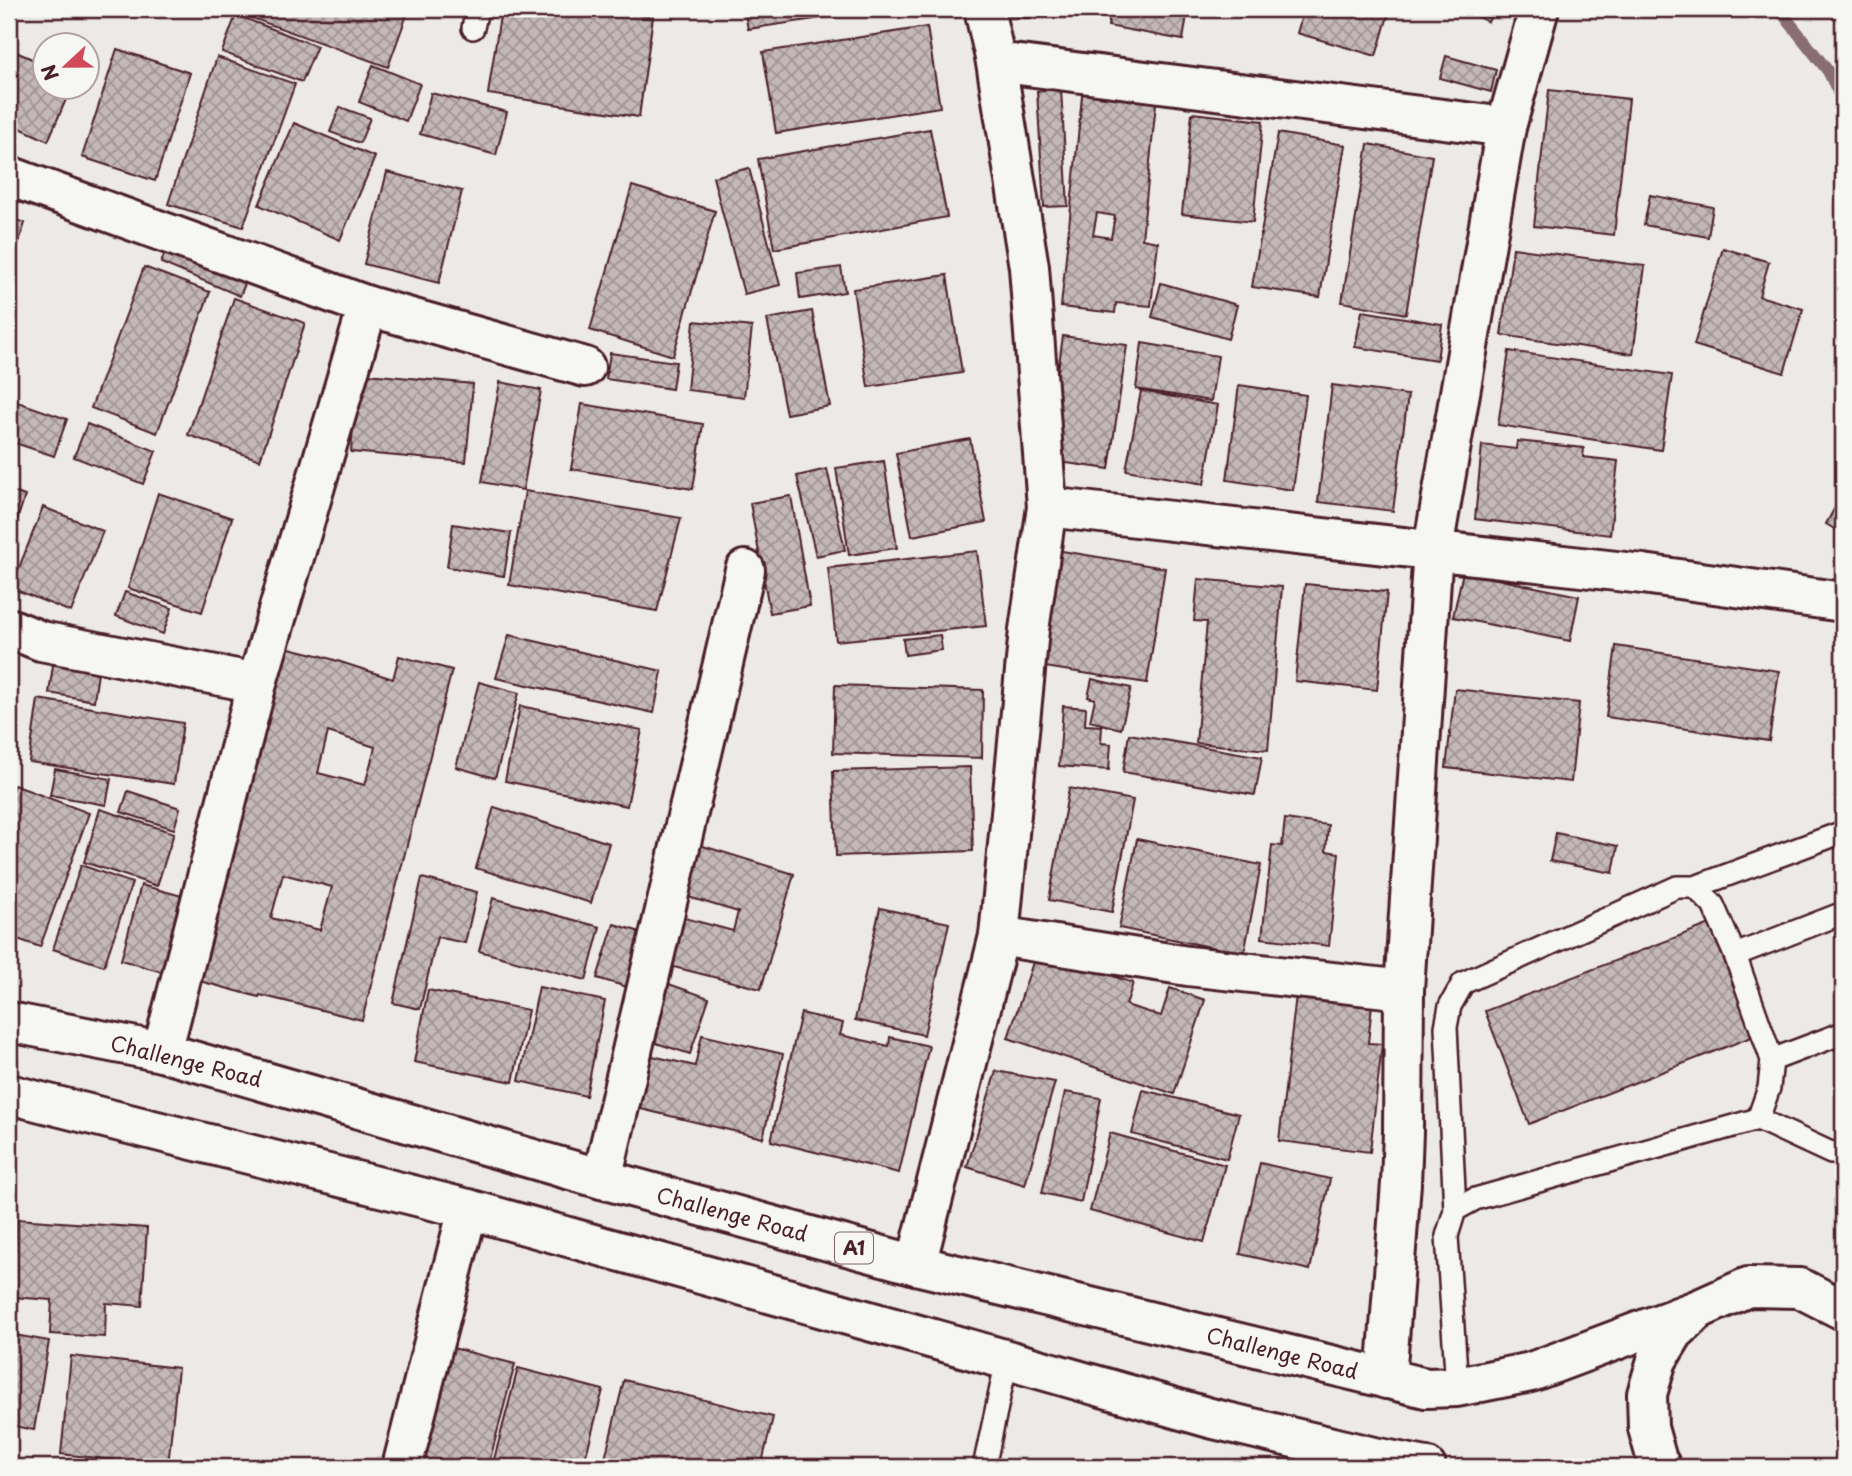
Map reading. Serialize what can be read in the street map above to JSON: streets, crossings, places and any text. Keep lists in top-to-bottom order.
{
  "streets": {
    "main road": ["Challenge Road", "A1"]
  },
  "north": "left"
}
